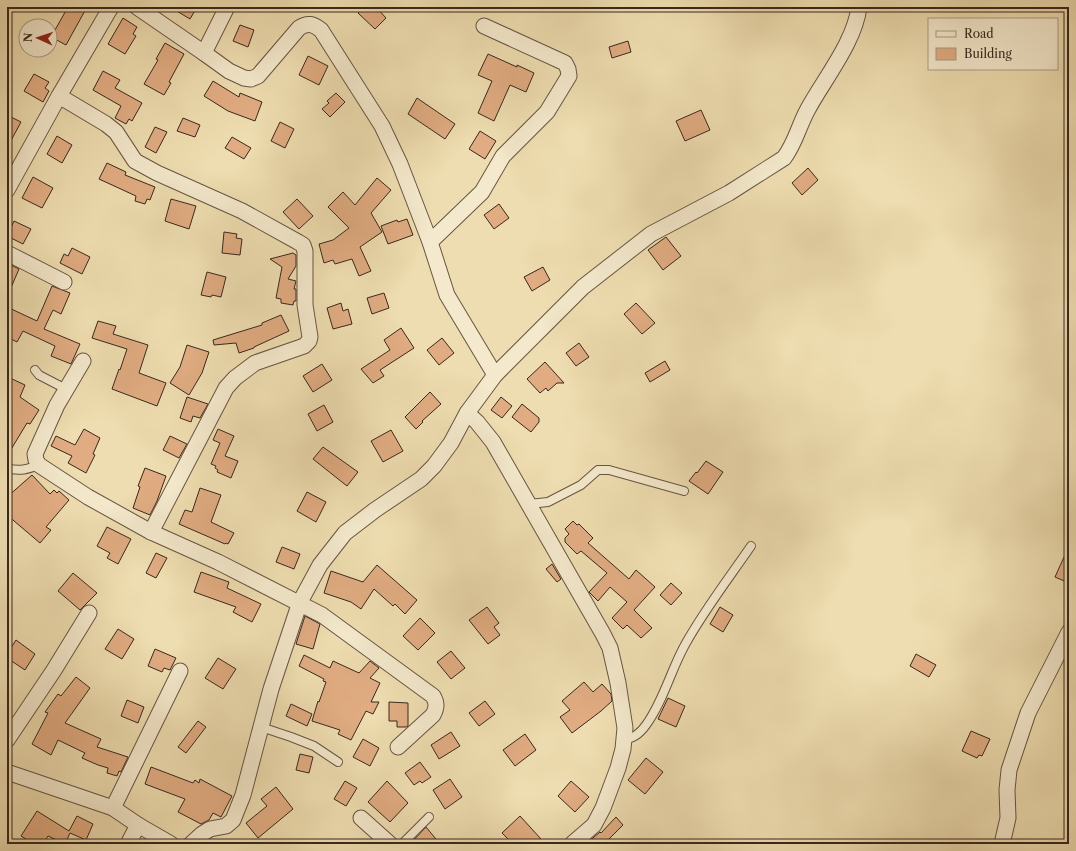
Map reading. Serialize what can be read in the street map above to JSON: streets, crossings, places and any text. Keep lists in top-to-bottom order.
{
  "legend": ["Road", "Building"],
  "north": "left"
}
